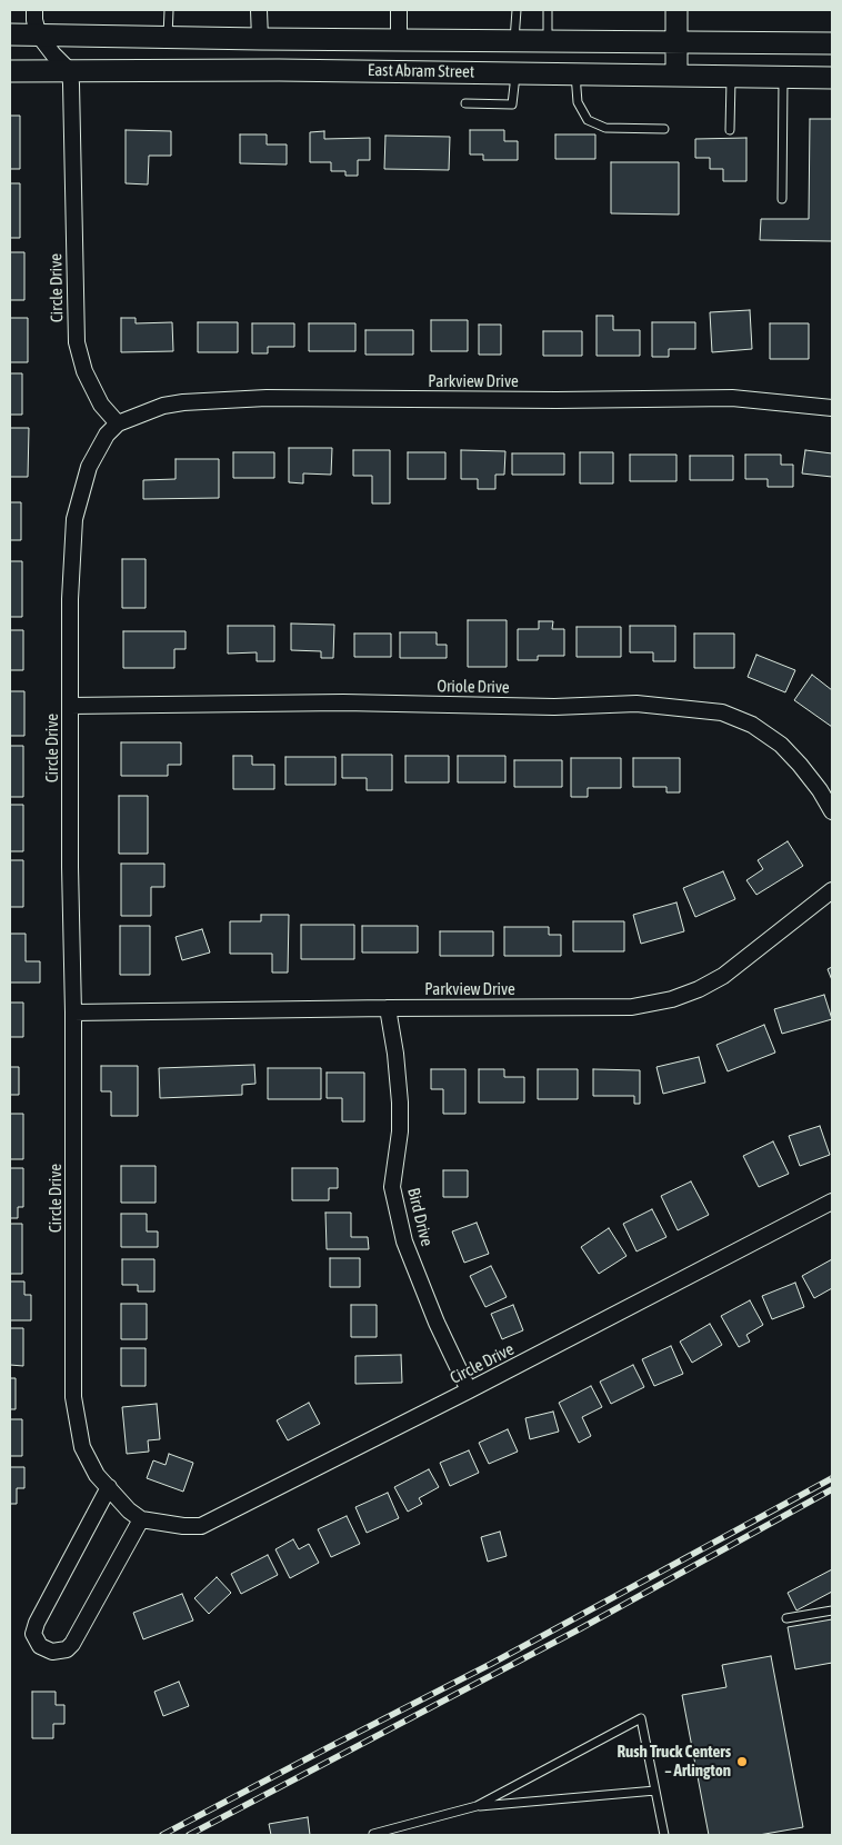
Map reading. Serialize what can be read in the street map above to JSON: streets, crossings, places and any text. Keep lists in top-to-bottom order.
{
  "streets": {
    "main road": ["East Abram Street"],
    "street": [
      "Circle Drive",
      "Parkview Drive",
      "Oriole Drive",
      "Bird Drive"
    ]
  },
  "crossings": [
    ["East Abram Street", "Circle Drive"],
    ["Circle Drive", "Parkview Drive"],
    ["Circle Drive", "Oriole Drive"],
    ["Circle Drive", "Bird Drive"],
    ["Parkview Drive", "Bird Drive"]
  ],
  "places": ["Rush Truck Centers – Arlington"]
}
